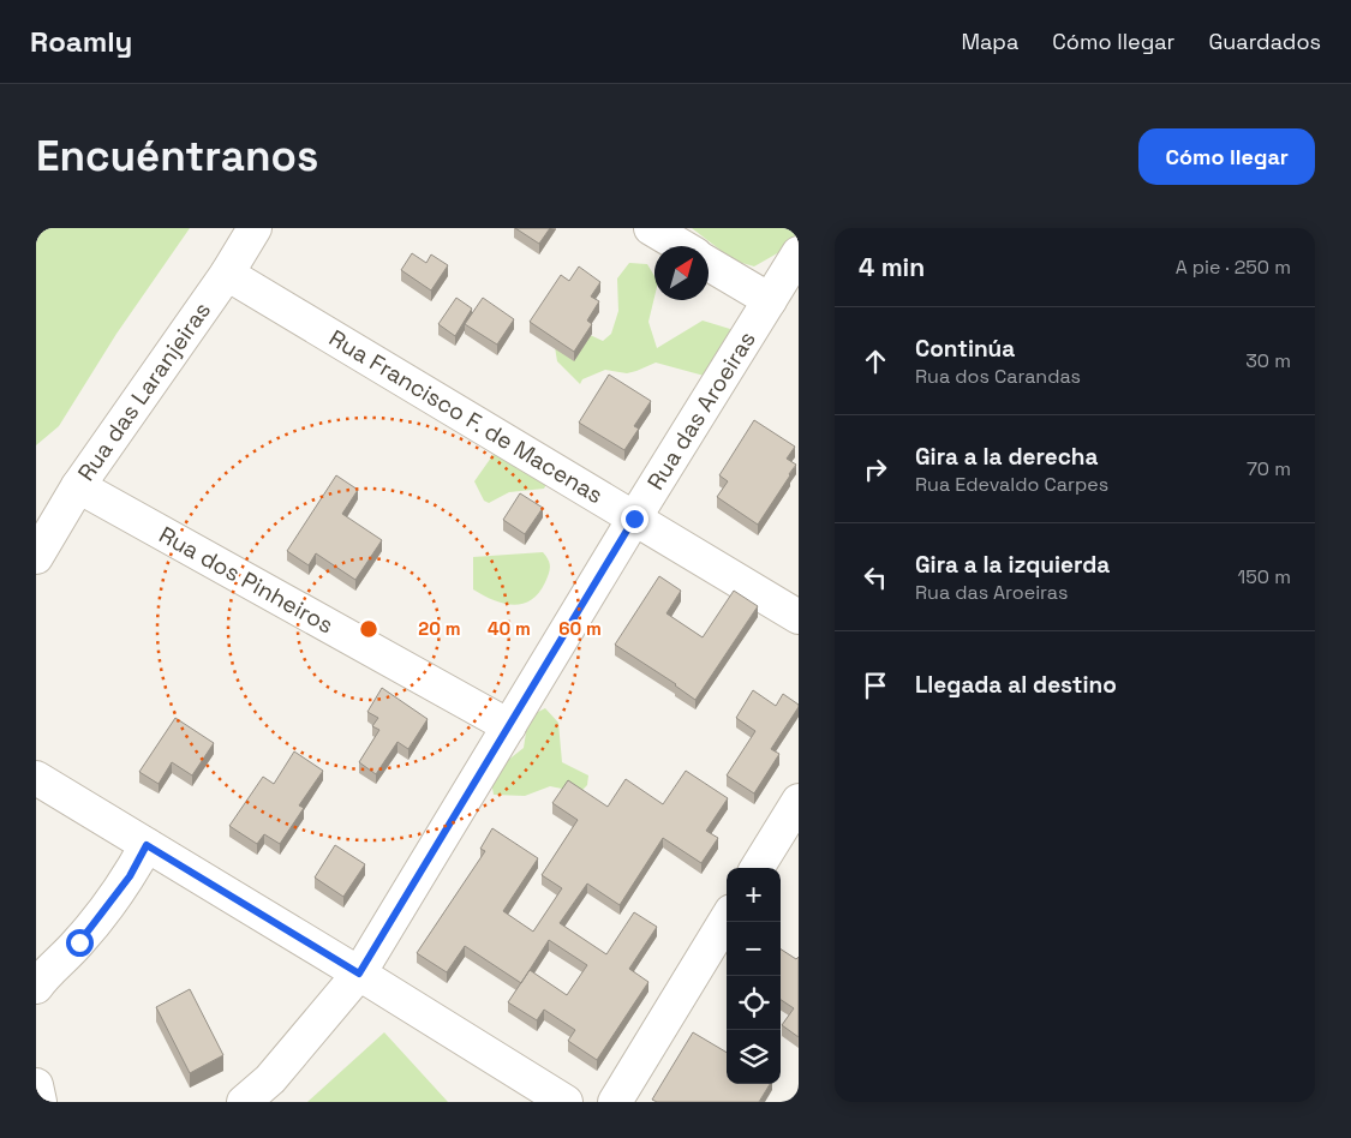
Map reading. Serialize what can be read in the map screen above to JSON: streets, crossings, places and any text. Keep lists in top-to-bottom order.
{
  "streets": {
    "street": [
      "Rua das Laranjeiras",
      "Rua das Aroeiras",
      "Rua Francisco F. de Macenas",
      "Rua dos Pinheiros"
    ]
  },
  "crossings": [
    ["Rua das Laranjeiras", "Rua Francisco F. de Macenas"],
    ["Rua das Laranjeiras", "Rua dos Pinheiros"],
    ["Rua das Aroeiras", "Rua Francisco F. de Macenas"],
    ["Rua das Aroeiras", "Rua dos Pinheiros"]
  ],
  "north": "top right",
  "page": {
    "header": "Roamly",
    "nav": ["Mapa", "Cómo llegar", "Guardados"],
    "buttons": "Cómo llegar",
    "title": "Encuéntranos",
    "heading": ["4 min", "A pie · 250 m"],
    "list": [
      ["Continúa", "Rua dos Carandas", "30 m"],
      ["Gira a la derecha", "Rua Edevaldo Carpes", "70 m"],
      ["Gira a la izquierda", "Rua das Aroeiras", "150 m"],
      "Llegada al destino"
    ],
    "map_buttons": ["+", "−"]
  },
  "rings": ["20 m", "40 m", "60 m"]
}
